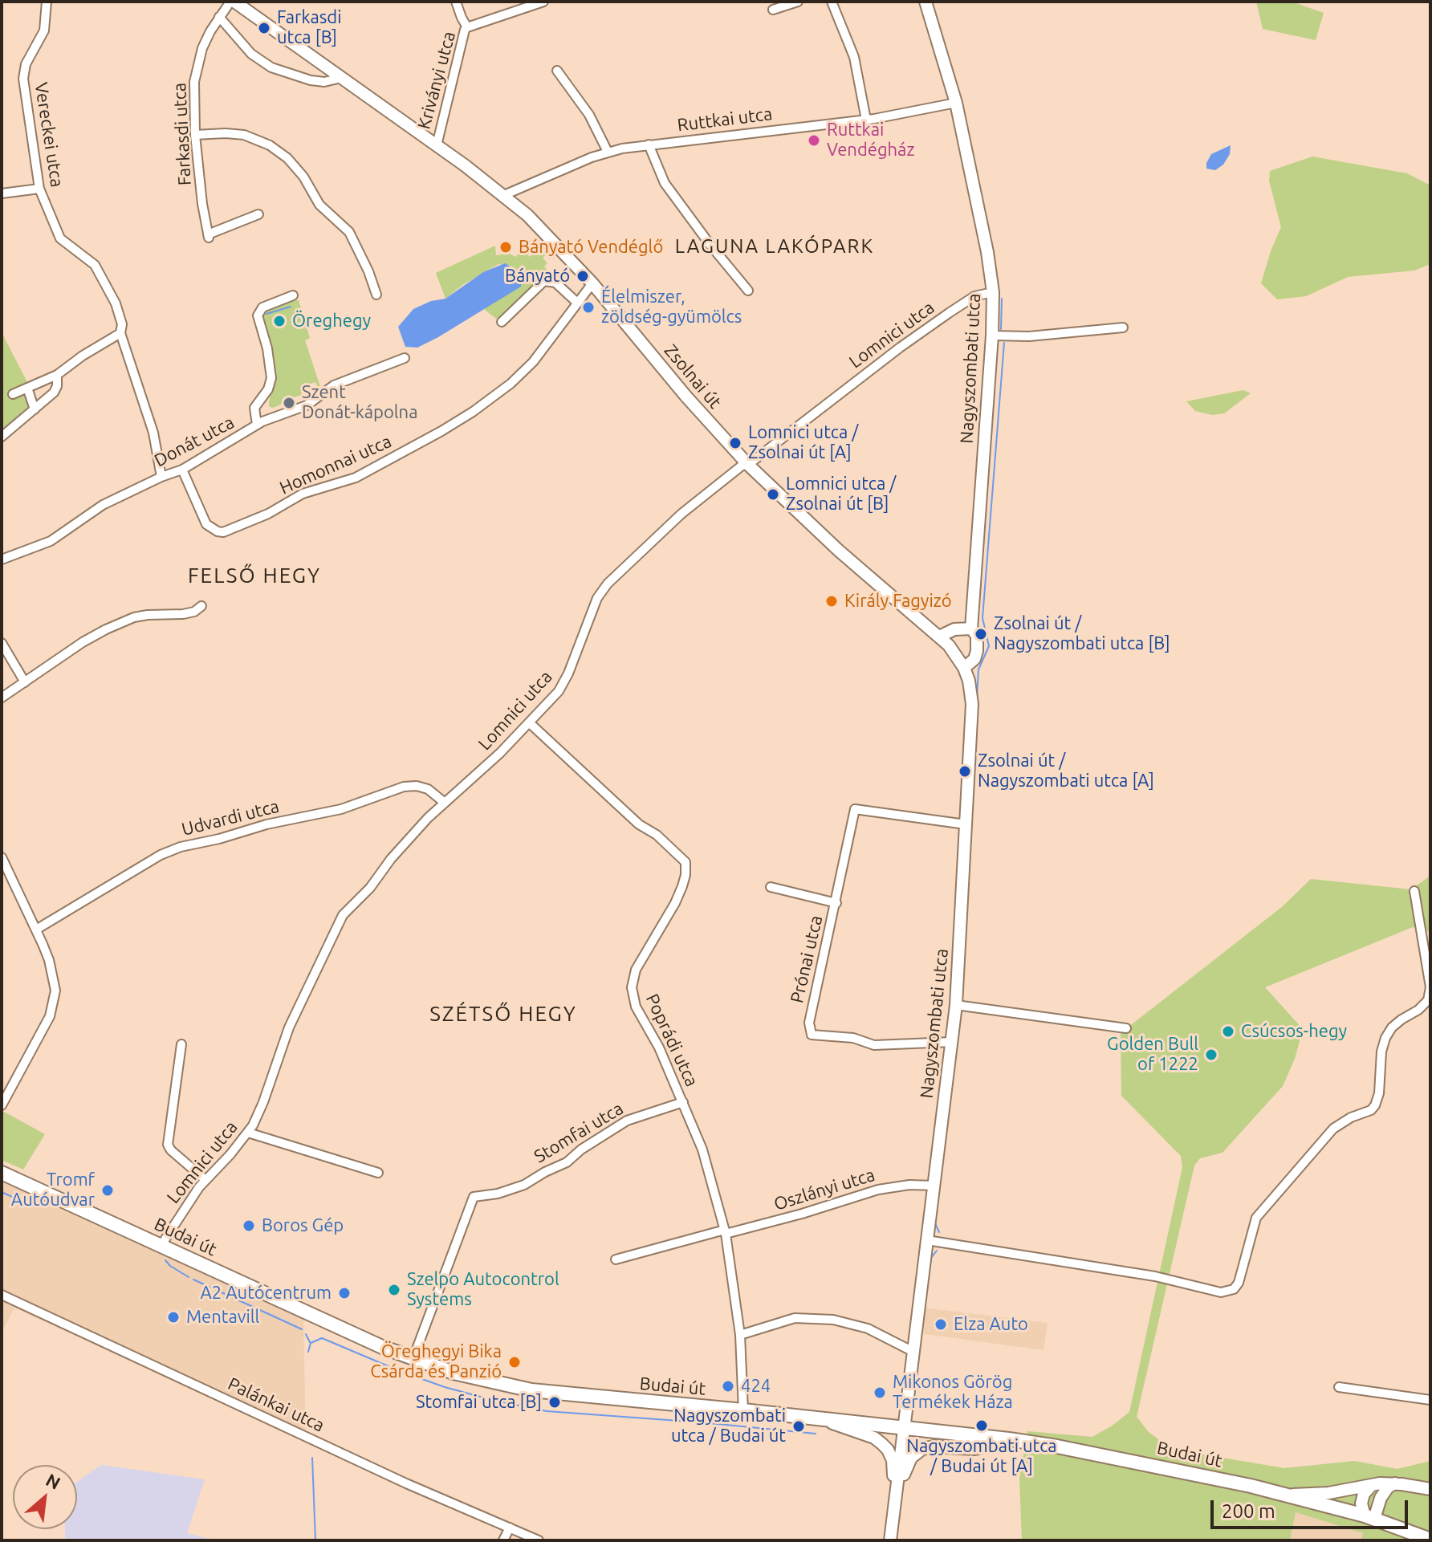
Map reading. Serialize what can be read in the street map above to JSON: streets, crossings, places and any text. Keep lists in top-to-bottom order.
{
  "streets": {
    "main road": ["Budai út"],
    "street": [
      "Kriványi utca",
      "Ruttkai utca",
      "Farkasdi utca",
      "Vereckei utca",
      "Lomnici utca",
      "Nagyszombati utca",
      "Zsolnai út",
      "Donát utca",
      "Homonnai utca",
      "Udvardi utca",
      "Prónai utca",
      "Poprádi utca",
      "Stomfai utca",
      "Oszlányi utca",
      "Palánkai utca"
    ]
  },
  "crossings": [
    ["Kriványi utca", "Zsolnai út"],
    ["Ruttkai utca", "Nagyszombati utca"],
    ["Ruttkai utca", "Zsolnai út"],
    ["Farkasdi utca", "Zsolnai út"],
    ["Vereckei utca", "Donát utca"],
    ["Lomnici utca", "Nagyszombati utca"],
    ["Lomnici utca", "Zsolnai út"],
    ["Lomnici utca", "Udvardi utca"],
    ["Lomnici utca", "Poprádi utca"],
    ["Lomnici utca", "Budai út"],
    ["Nagyszombati utca", "Zsolnai út"],
    ["Nagyszombati utca", "Prónai utca"],
    ["Nagyszombati utca", "Oszlányi utca"],
    ["Nagyszombati utca", "Budai út"],
    ["Zsolnai út", "Homonnai utca"],
    ["Donát utca", "Homonnai utca"],
    ["Poprádi utca", "Stomfai utca"],
    ["Poprádi utca", "Oszlányi utca"],
    ["Poprádi utca", "Budai út"],
    ["Stomfai utca", "Budai út"]
  ],
  "districts": ["LAGUNA LAKÓPARK", "FELSŐ HEGY", "SZÉTSŐ HEGY"],
  "places": [
    "Farkasdi utca [B]",
    "Ruttkai Vendégház",
    "Bányató Vendéglő",
    "Bányató",
    "Élelmiszer, zöldség-gyümölcs",
    "Öreghegy",
    "Szent Donát-kápolna",
    "Lomnici utca / Zsolnai út [A]",
    "Lomnici utca / Zsolnai út [B]",
    "Király Fagyizó",
    "Zsolnai út / Nagyszombati utca [B]",
    "Zsolnai út / Nagyszombati utca [A]",
    "Csúcsos-hegy",
    "Golden Bull of 1222",
    "Tromf Autóudvar",
    "Boros Gép",
    "Szelpo Autocontrol Systems",
    "A2 Autócentrum",
    "Mentavill",
    "Elza Auto",
    "Öreghegyi Bika Csárda és Panzió",
    "424",
    "Mikonos Görög Termékek Háza",
    "Stomfai utca [B]",
    "Nagyszombati utca / Budai út [A]",
    "Nagyszombati utca / Budai út"
  ],
  "scale_bar": "200 m",
  "north": "top right"
}
